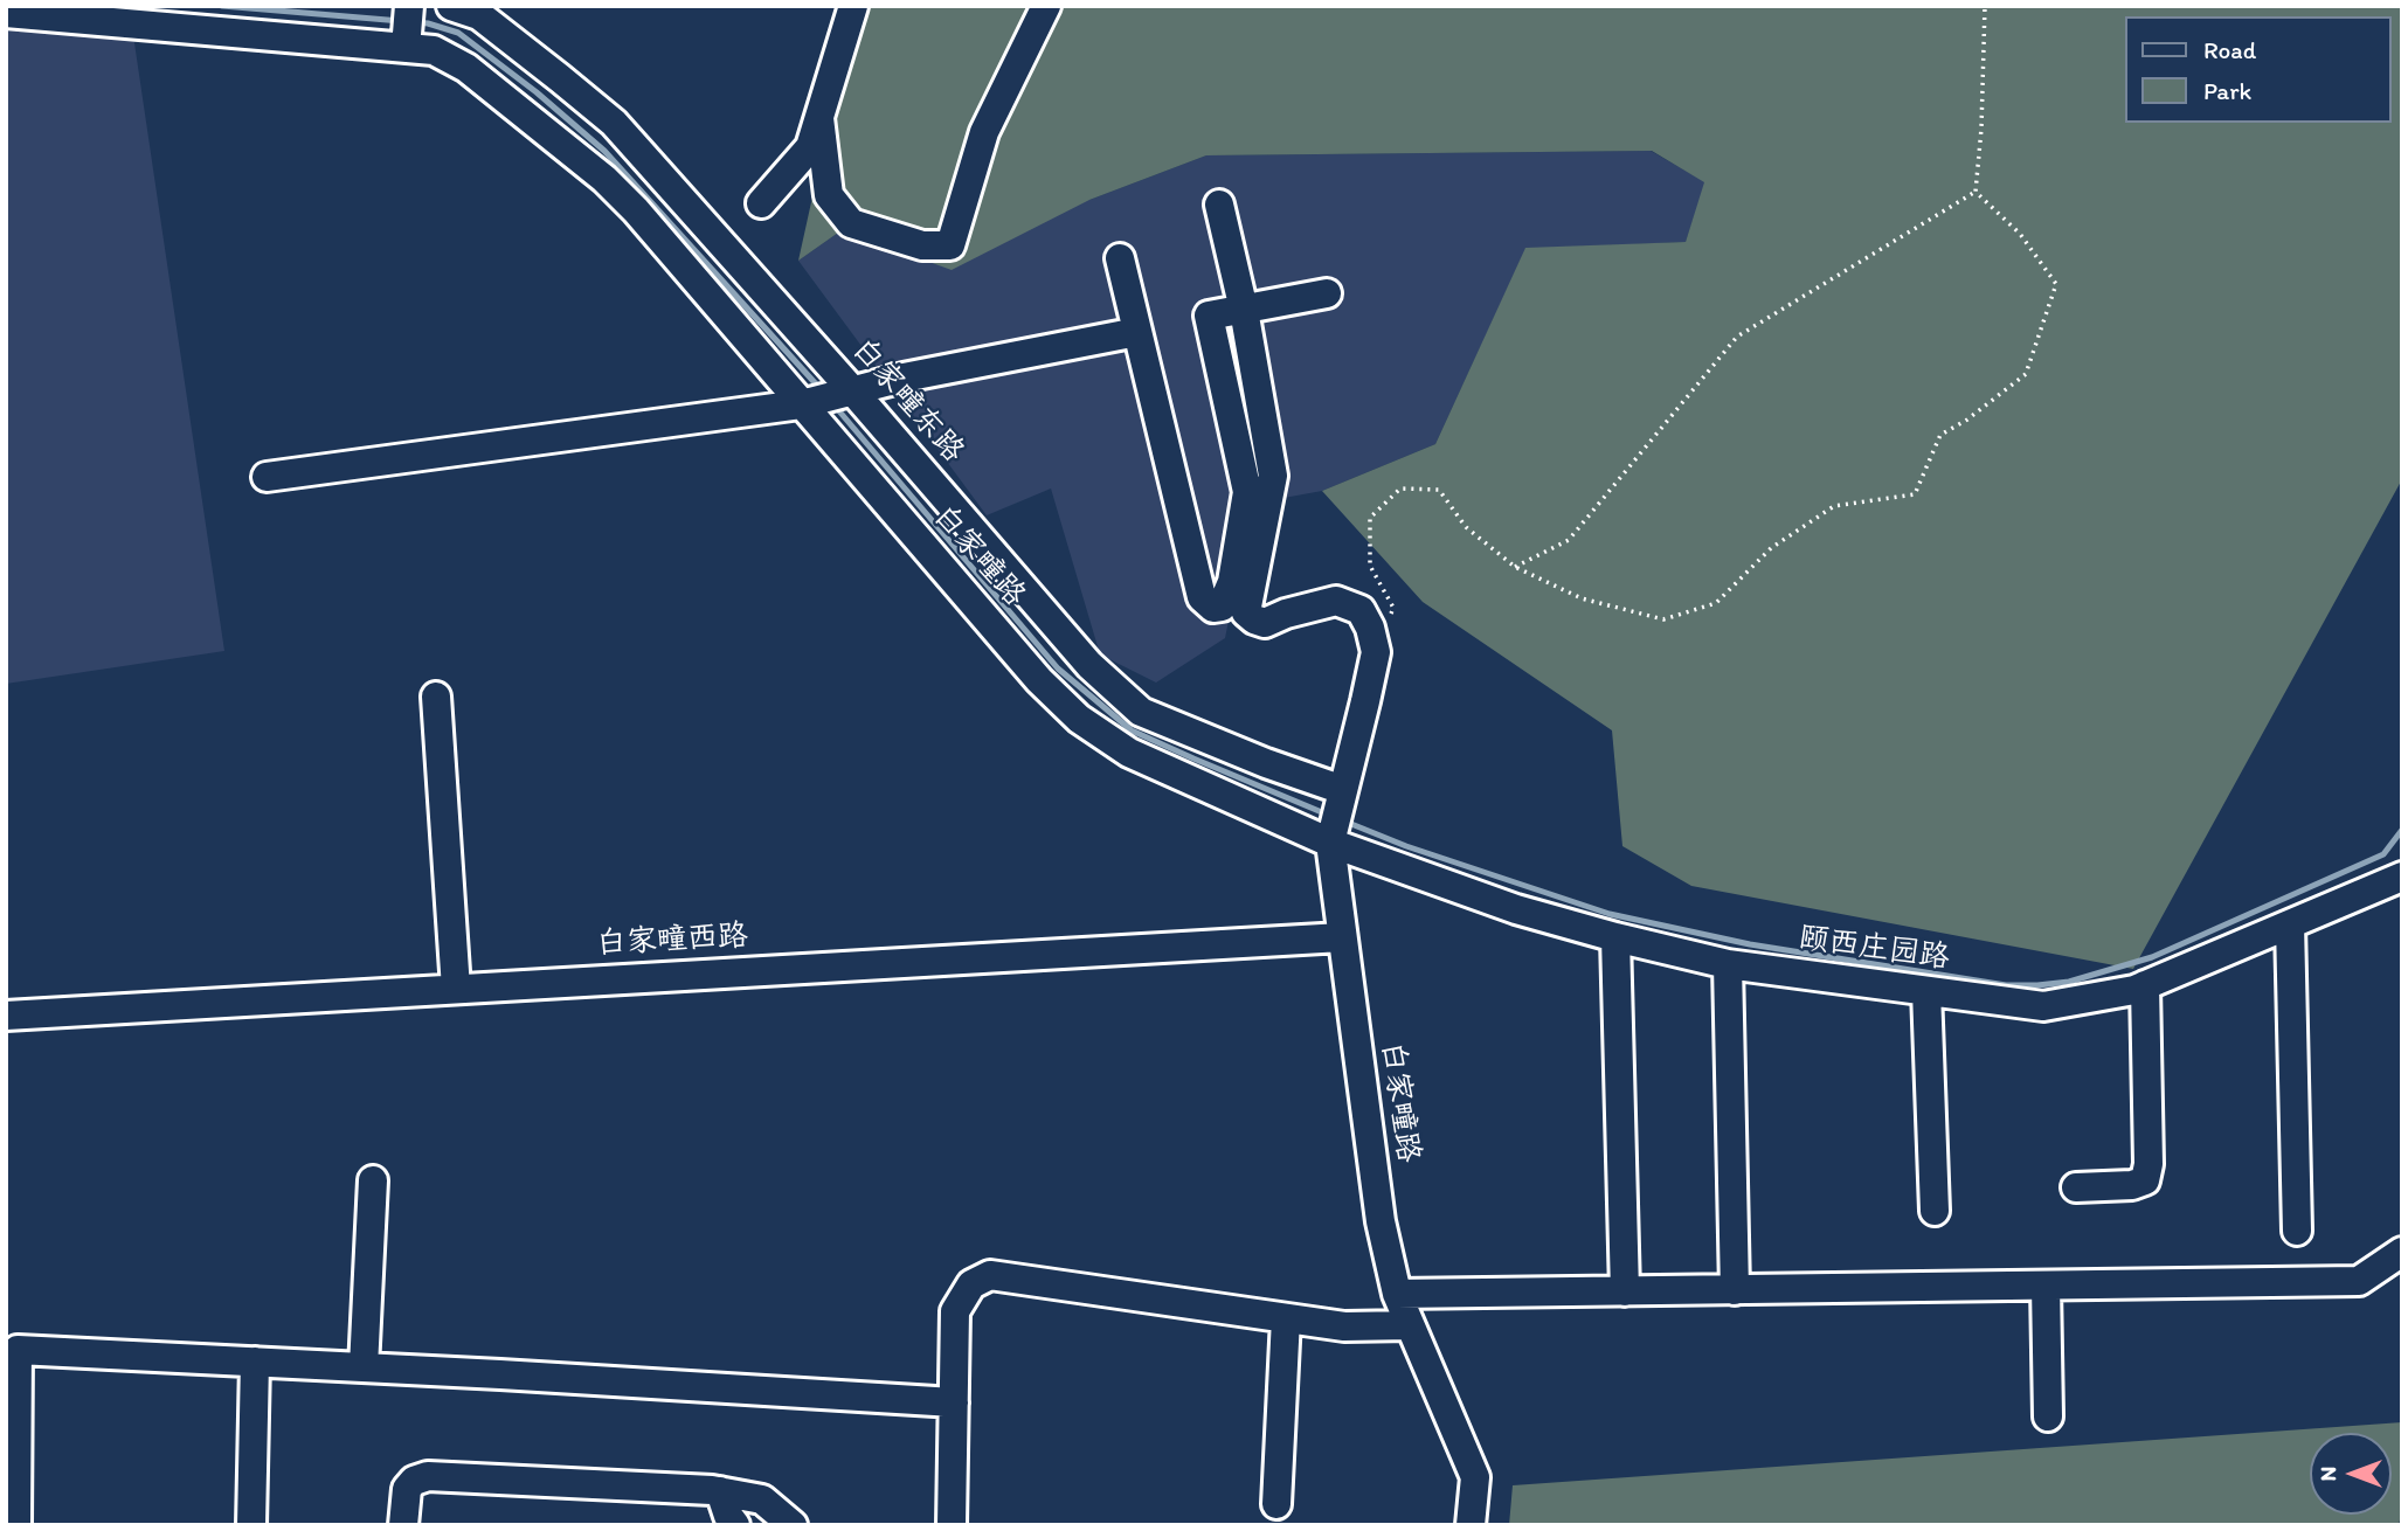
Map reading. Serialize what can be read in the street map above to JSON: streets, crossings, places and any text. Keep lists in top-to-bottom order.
{
  "streets": {
    "street": [
      "白家疃东路",
      "白家疃路",
      "白家疃西路",
      "颐西庄园路"
    ]
  },
  "crossings": [
    ["白家疃东路", "白家疃路"],
    ["白家疃东路", "颐西庄园路"],
    ["白家疃路", "白家疃西路"],
    ["白家疃路", "颐西庄园路"]
  ],
  "legend": ["Road", "Park"],
  "north": "left"
}
